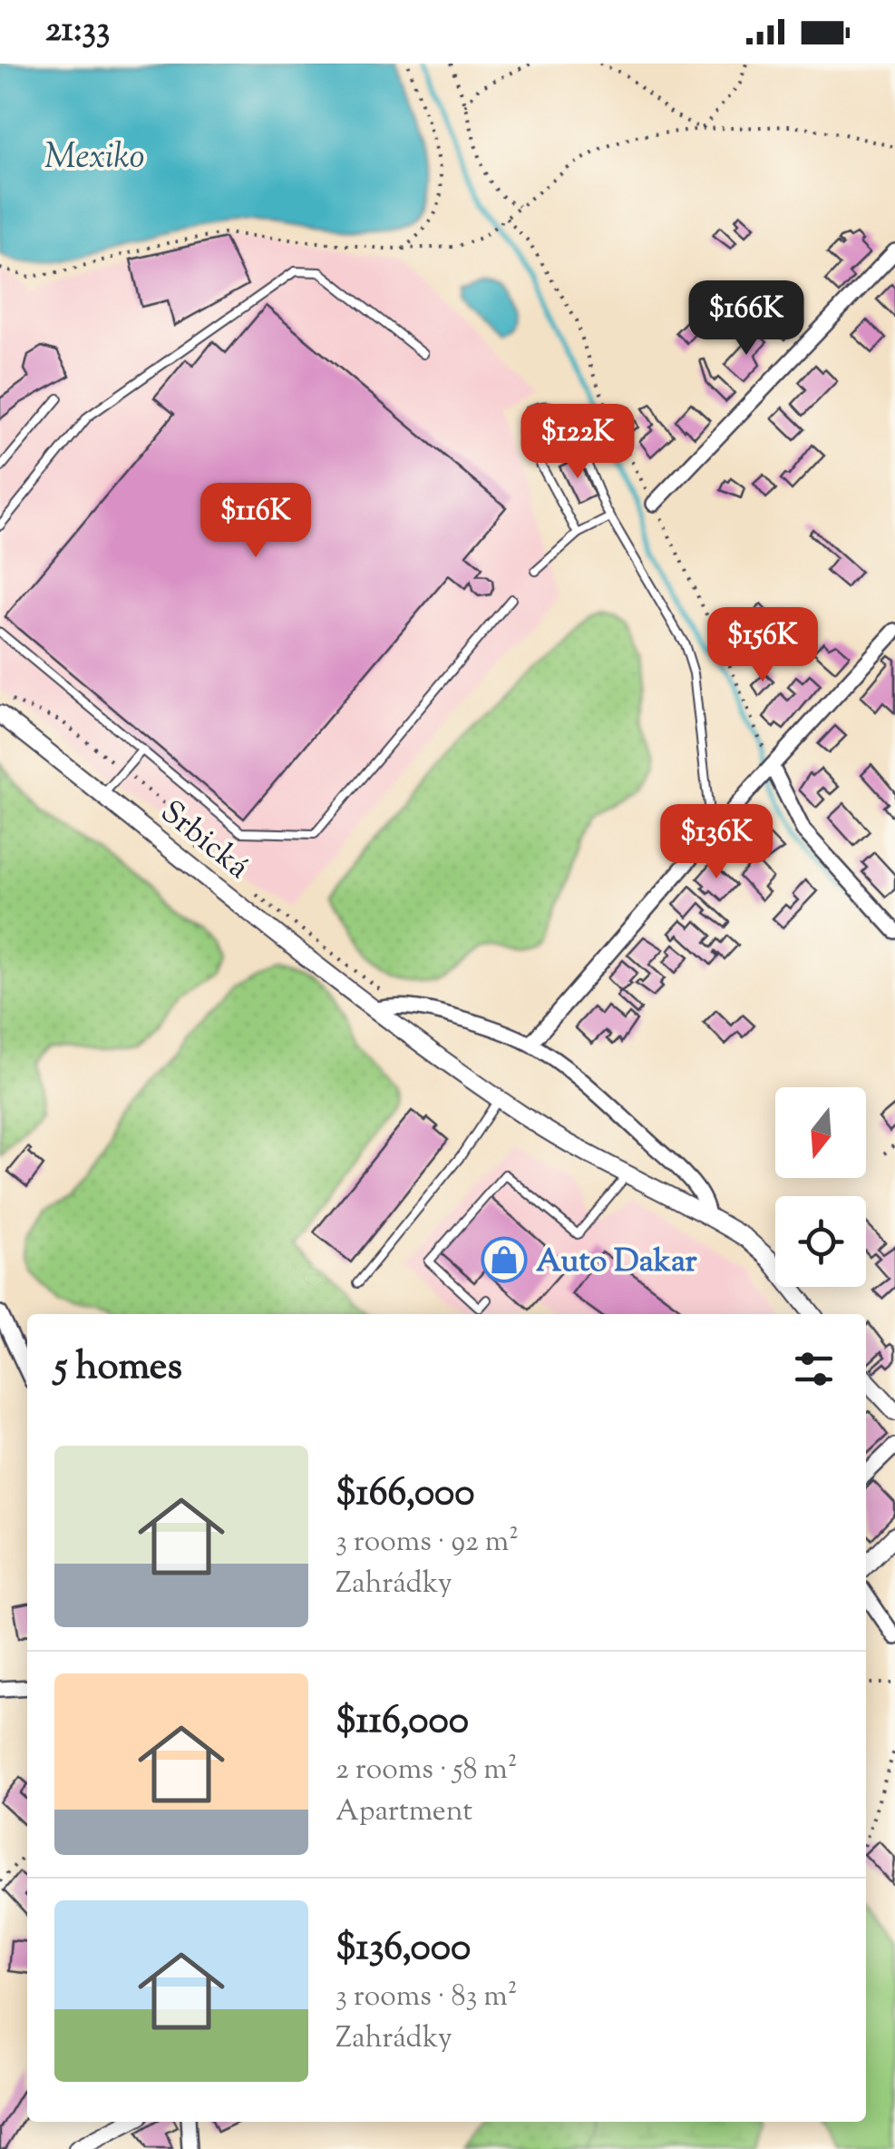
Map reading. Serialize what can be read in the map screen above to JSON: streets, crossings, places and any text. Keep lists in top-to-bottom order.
{
  "streets": {
    "street": ["Srbická"]
  },
  "water": ["Mexiko"],
  "places": {
    "shop": ["Auto Dakar"]
  },
  "north": "bottom",
  "page": {
    "status": "21:33",
    "price": [
      "$166K",
      "$122K",
      "$116K",
      "$156K",
      "$136K"
    ],
    "heading": "5 homes",
    "list": [
      {
        "name": "$166,000",
        "note": "3 rooms · 92 m² · Zahrádky"
      },
      {
        "name": "$116,000",
        "note": "2 rooms · 58 m² · Apartment"
      },
      {
        "name": "$136,000",
        "note": "3 rooms · 83 m² · Zahrádky"
      }
    ]
  }
}
